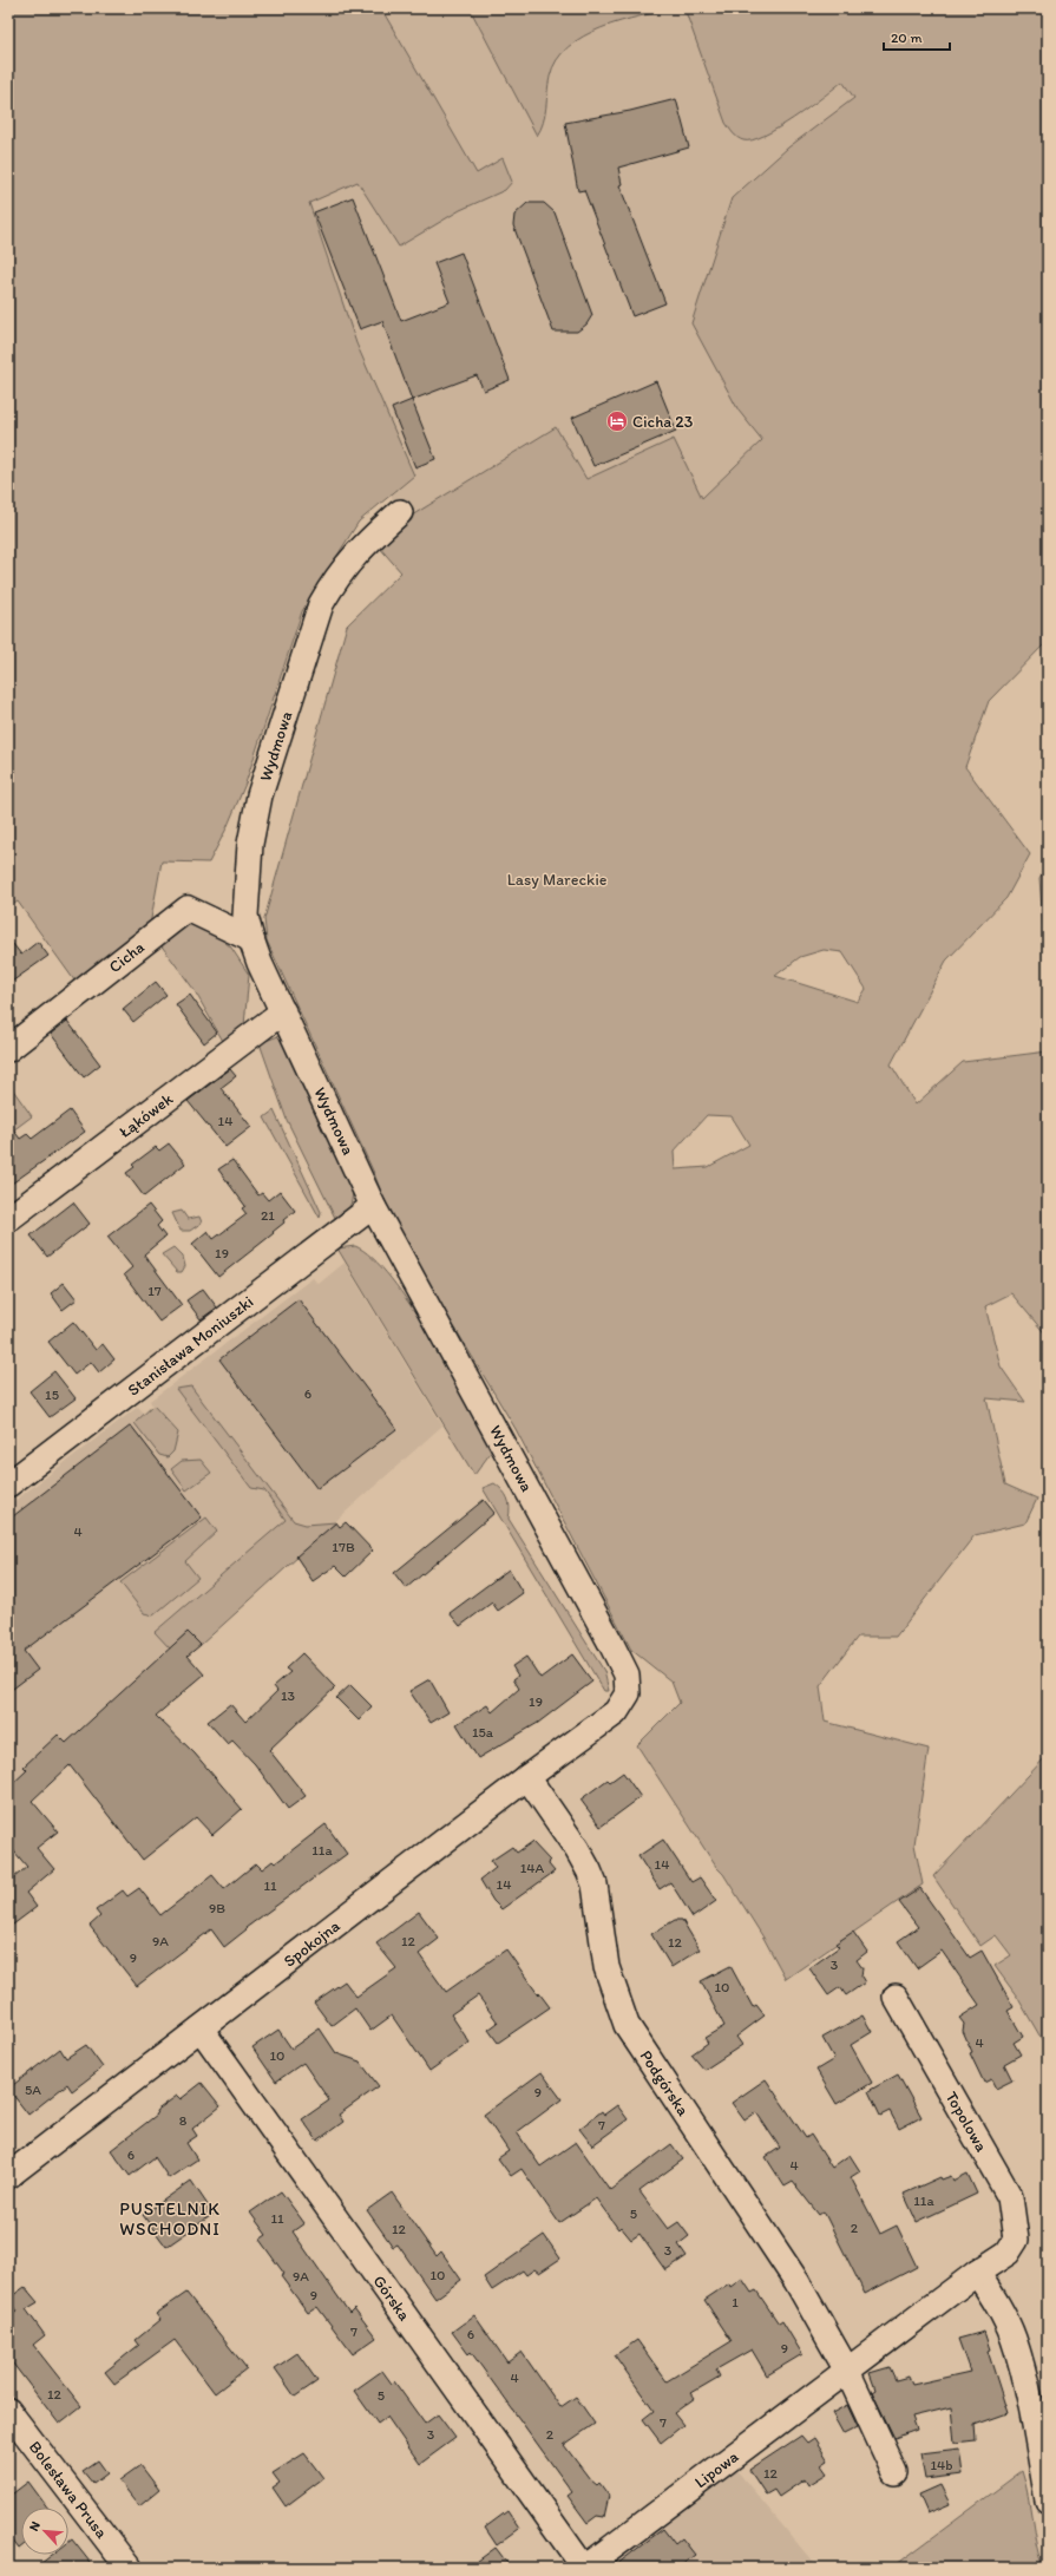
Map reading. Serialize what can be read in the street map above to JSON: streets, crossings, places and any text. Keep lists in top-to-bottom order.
{
  "streets": {
    "street": [
      "Wydmowa",
      "Cicha",
      "Łąkówek",
      "Stanisława Moniuszki",
      "Spokojna",
      "Podgórska",
      "Topolowa",
      "Górska",
      "Lipowa",
      "Bolesława Prusa"
    ]
  },
  "crossings": [
    ["Wydmowa", "Cicha"],
    ["Wydmowa", "Łąkówek"],
    ["Wydmowa", "Stanisława Moniuszki"],
    ["Wydmowa", "Spokojna"],
    ["Spokojna", "Podgórska"],
    ["Spokojna", "Górska"],
    ["Podgórska", "Lipowa"],
    ["Topolowa", "Lipowa"],
    ["Górska", "Lipowa"]
  ],
  "districts": ["PUSTELNIK WSCHODNI"],
  "parks": ["Lasy Mareckie"],
  "places": {
    "hotel": ["Cicha 23"]
  },
  "house_numbers": [
    "14",
    "21",
    "19",
    "17",
    "6",
    "15",
    "4",
    "17B",
    "13",
    "19",
    "15a",
    "11a",
    "14",
    "14A",
    "14",
    "11",
    "9B",
    "9A",
    "12",
    "12",
    "9",
    "3",
    "10",
    "4",
    "10",
    "5A",
    "9",
    "8",
    "7",
    "6",
    "4",
    "11a",
    "5",
    "11",
    "2",
    "12",
    "3",
    "10",
    "9A",
    "9",
    "1",
    "7",
    "6",
    "9",
    "4",
    "12",
    "5",
    "7",
    "3",
    "2",
    "14b",
    "12"
  ],
  "scale_bar": "20 m",
  "north": "top left"
}
